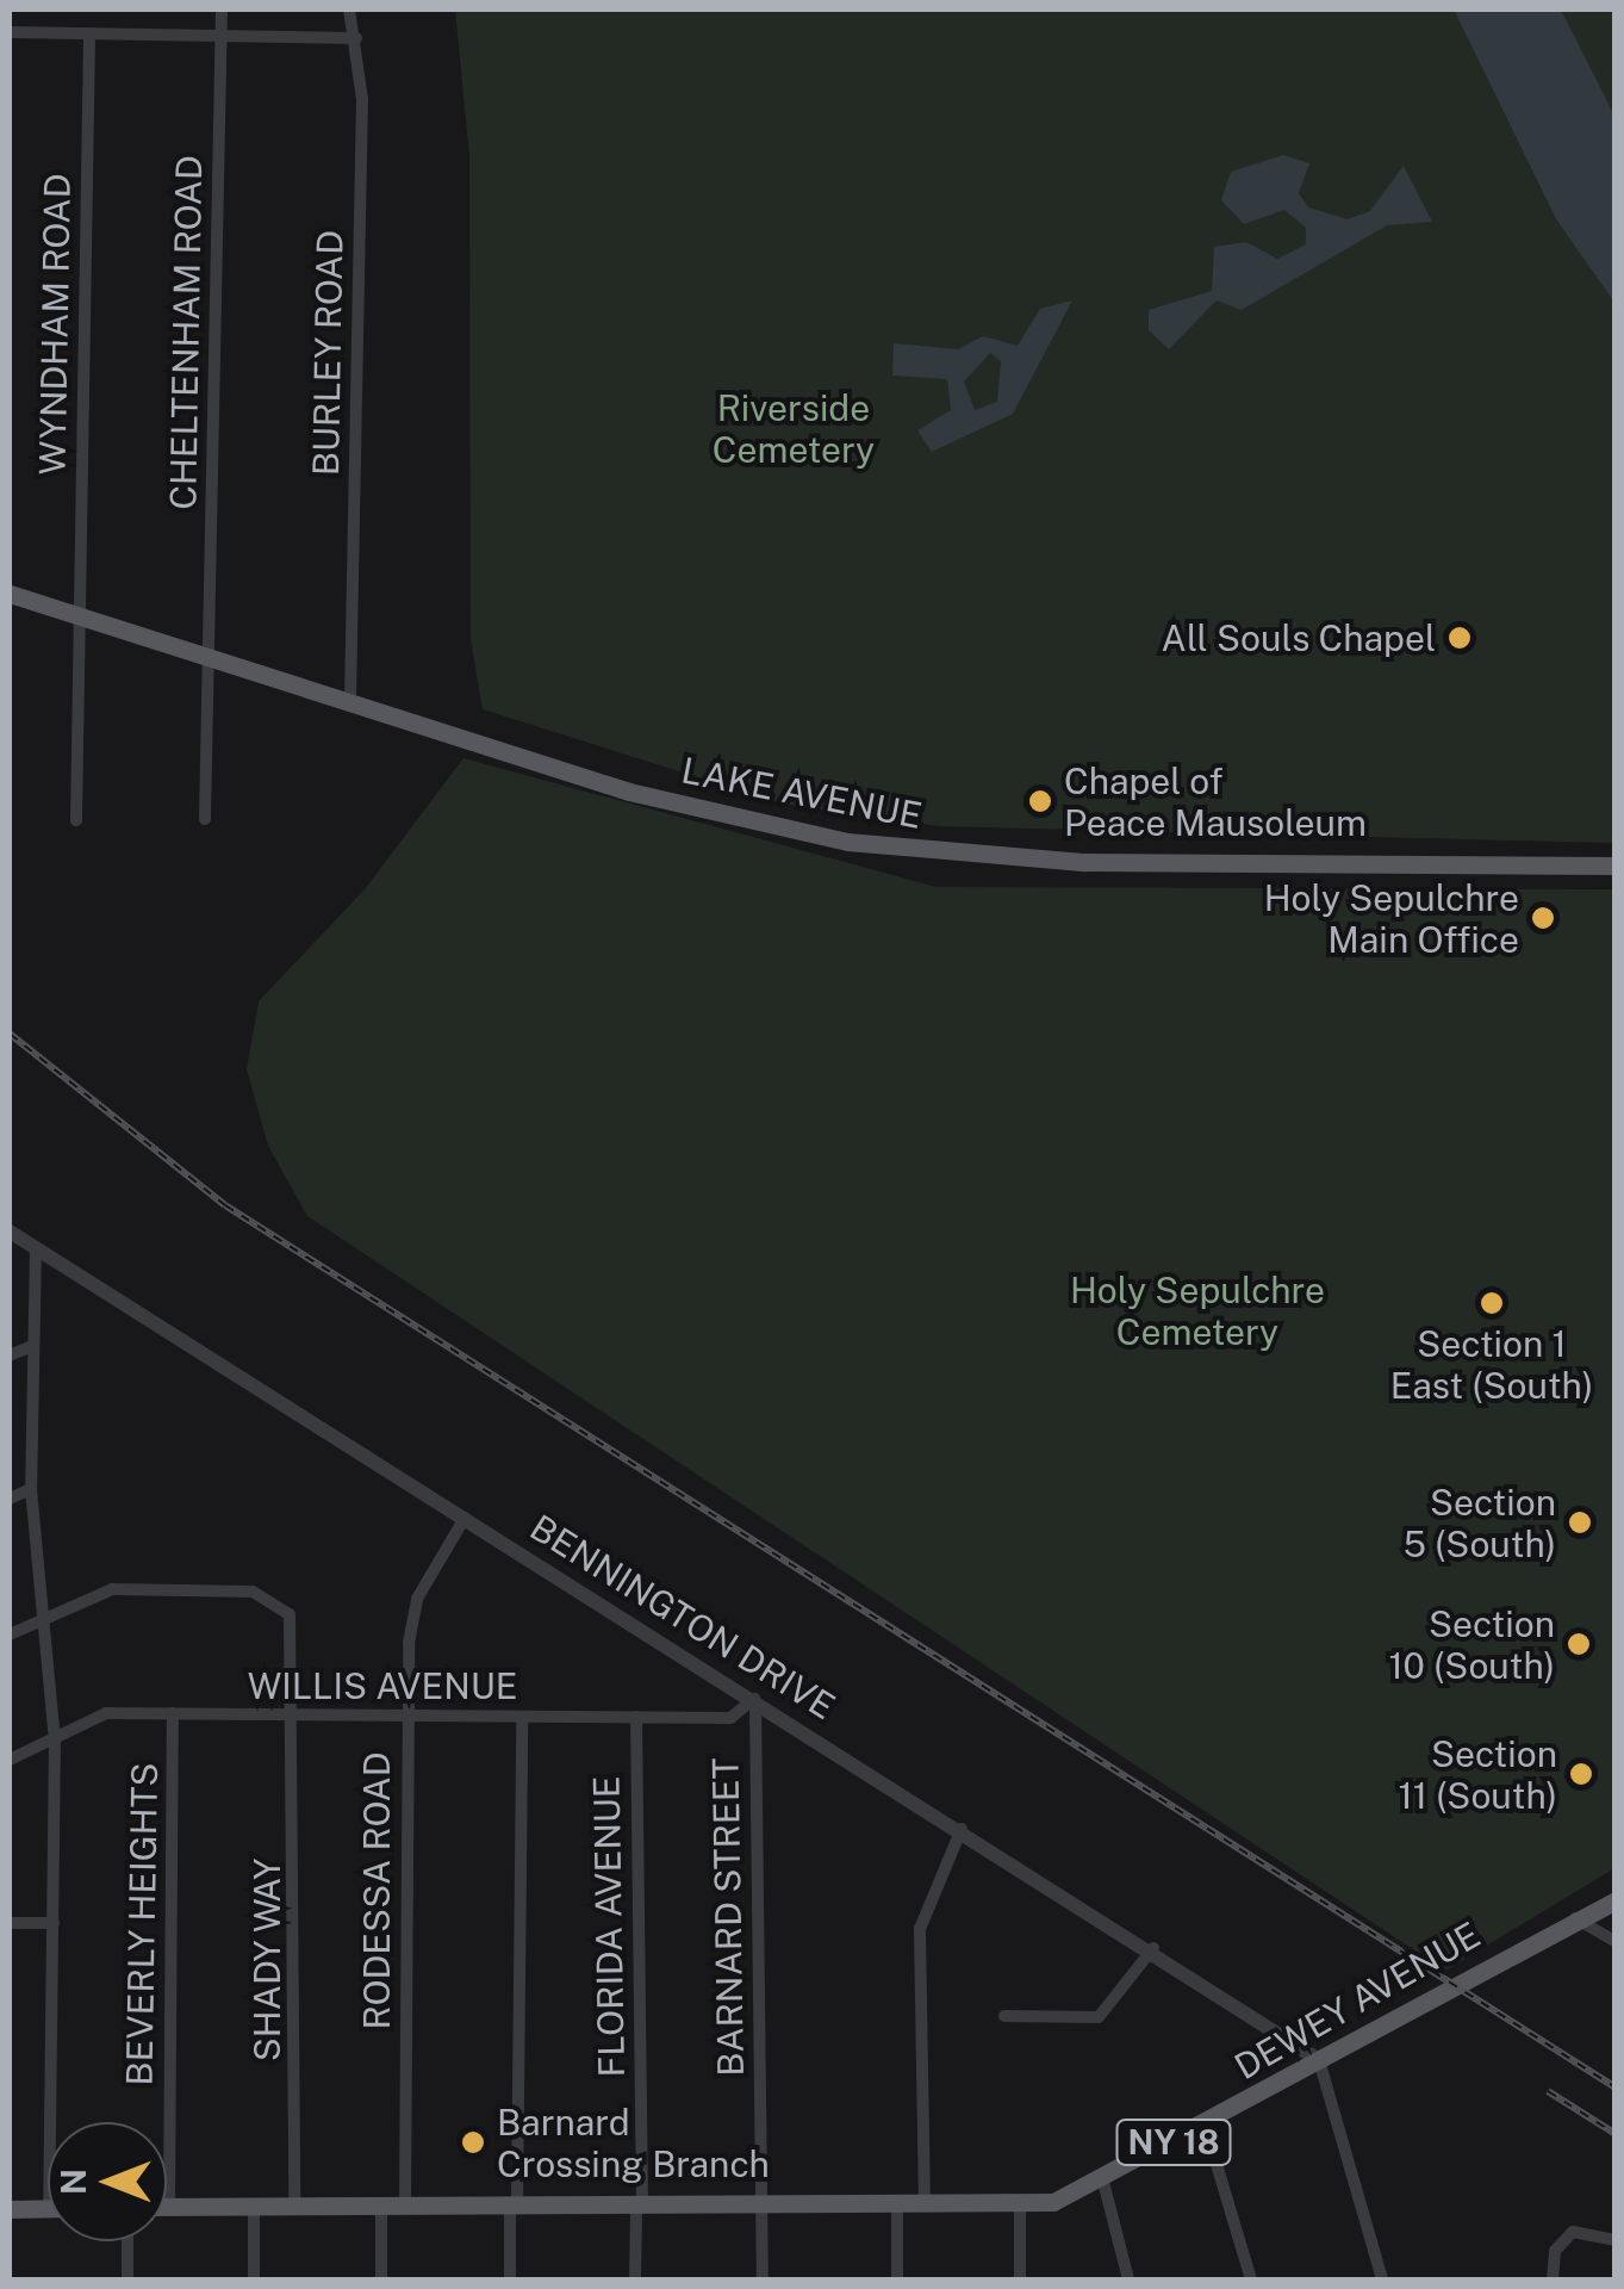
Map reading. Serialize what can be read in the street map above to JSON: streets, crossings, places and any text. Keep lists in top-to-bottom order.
{
  "streets": {
    "main road": ["LAKE AVENUE", "DEWEY AVENUE", "NY 18"],
    "street": [
      "WYNDHAM ROAD",
      "CHELTENHAM ROAD",
      "BURLEY ROAD",
      "BENNINGTON DRIVE",
      "WILLIS AVENUE",
      "RODESSA ROAD",
      "BARNARD STREET",
      "BEVERLY HEIGHTS",
      "FLORIDA AVENUE",
      "SHADY WAY"
    ]
  },
  "crossings": [
    ["WYNDHAM ROAD", "LAKE AVENUE"],
    ["CHELTENHAM ROAD", "LAKE AVENUE"],
    ["BURLEY ROAD", "LAKE AVENUE"],
    ["BENNINGTON DRIVE", "WILLIS AVENUE"],
    ["BENNINGTON DRIVE", "RODESSA ROAD"],
    ["BENNINGTON DRIVE", "BARNARD STREET"],
    ["BENNINGTON DRIVE", "DEWEY AVENUE"],
    ["WILLIS AVENUE", "RODESSA ROAD"],
    ["WILLIS AVENUE", "BARNARD STREET"],
    ["WILLIS AVENUE", "BEVERLY HEIGHTS"],
    ["WILLIS AVENUE", "FLORIDA AVENUE"],
    ["WILLIS AVENUE", "SHADY WAY"],
    ["RODESSA ROAD", "DEWEY AVENUE"],
    ["BARNARD STREET", "DEWEY AVENUE"],
    ["BEVERLY HEIGHTS", "DEWEY AVENUE"],
    ["FLORIDA AVENUE", "DEWEY AVENUE"],
    ["SHADY WAY", "DEWEY AVENUE"]
  ],
  "parks": ["Riverside Cemetery", "Holy Sepulchre Cemetery"],
  "places": [
    "All Souls Chapel",
    "Chapel of Peace Mausoleum",
    "Holy Sepulchre Main Office",
    "Section 1 East (South)",
    "Section 5 (South)",
    "Section 10 (South)",
    "Section 11 (South)",
    "Barnard Crossing Branch"
  ],
  "north": "left"
}
